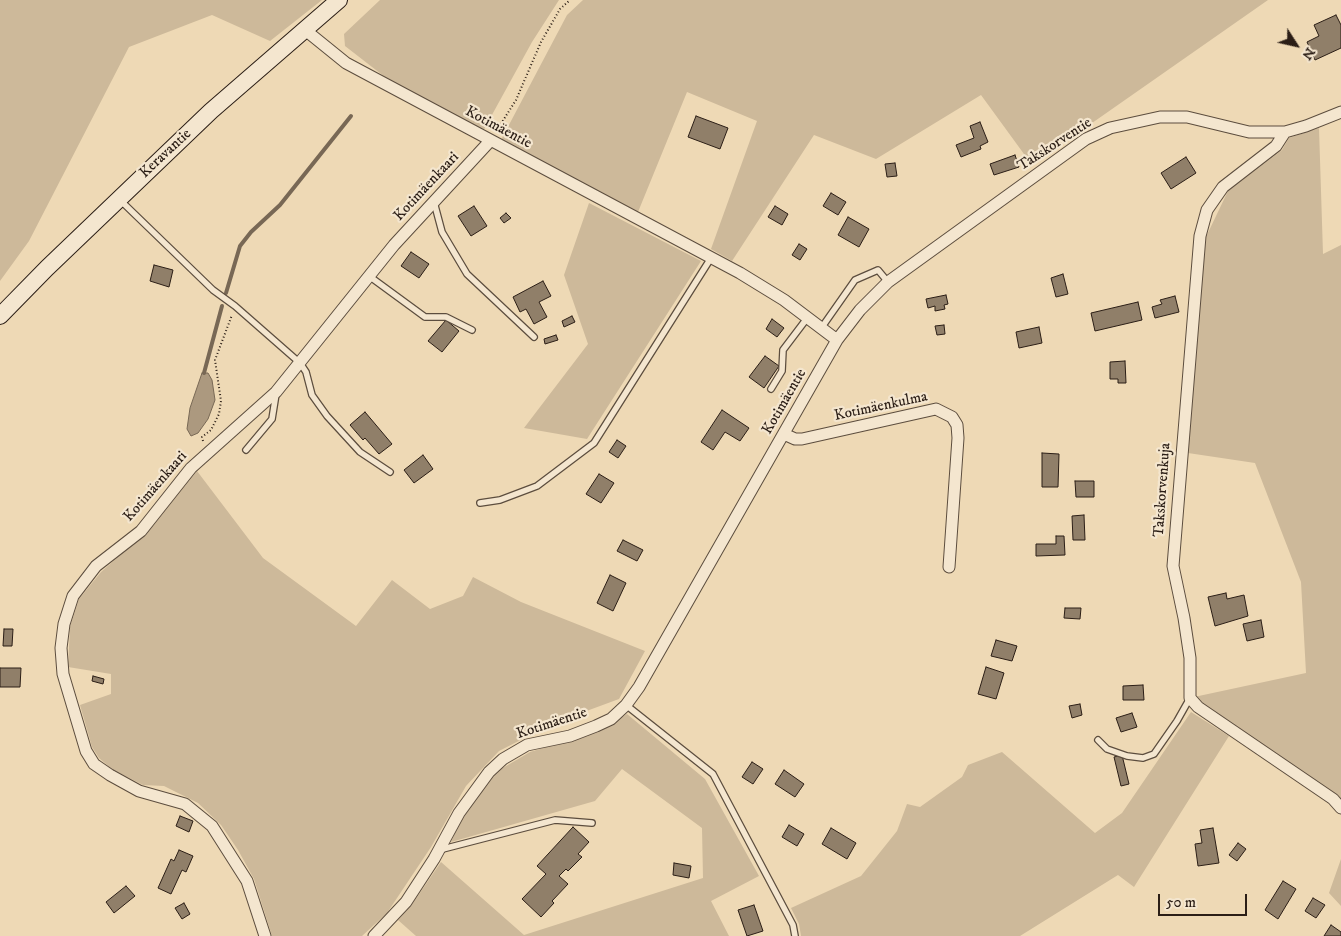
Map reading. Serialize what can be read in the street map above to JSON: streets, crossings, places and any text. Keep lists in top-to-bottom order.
{
  "streets": {
    "main road": ["Keravantie"],
    "street": [
      "Kotimäentie",
      "Takskorventie",
      "Kotimäenkaari",
      "Kotimäenkulma",
      "Takskorvenkuja"
    ]
  },
  "crossings": [
    ["Kotimäentie", "Takskorventie"],
    ["Kotimäentie", "Keravantie"],
    ["Kotimäentie", "Kotimäenkaari"],
    ["Kotimäentie", "Kotimäenkulma"],
    ["Takskorventie", "Takskorvenkuja"]
  ],
  "scale_bar": "50 m",
  "north": "bottom right"
}
